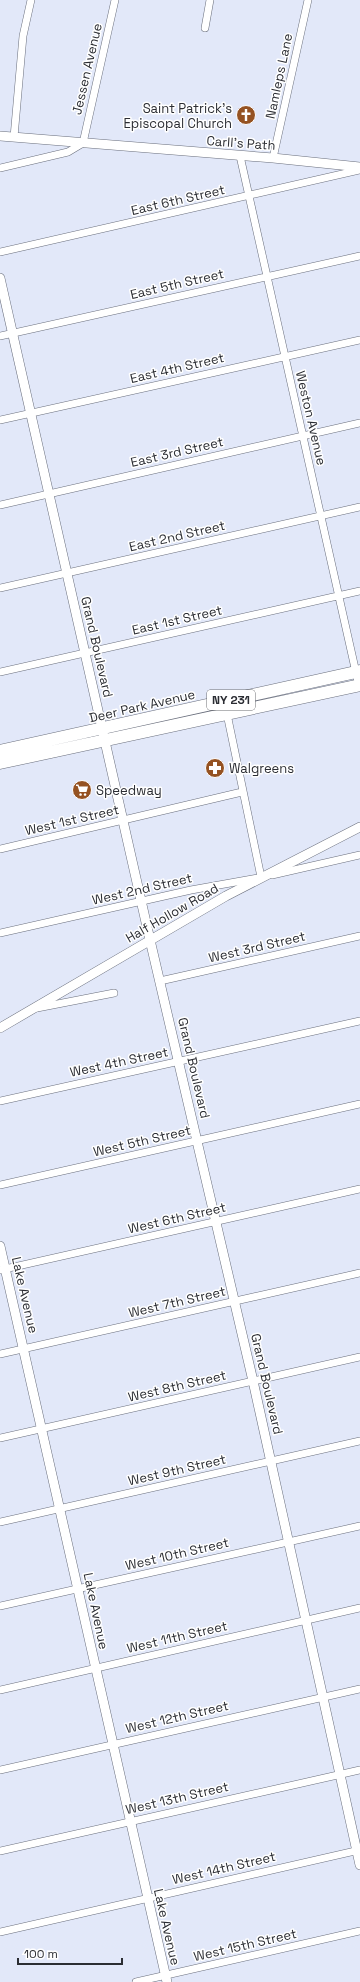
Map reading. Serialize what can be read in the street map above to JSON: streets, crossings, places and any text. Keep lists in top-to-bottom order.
{
  "streets": {
    "main road": ["NY 231", "Deer Park Avenue"],
    "street": [
      "Jessen Avenue",
      "Namleps Lane",
      "Carll's Path",
      "East 6th Street",
      "East 5th Street",
      "East 4th Street",
      "Weston Avenue",
      "East 3rd Street",
      "East 2nd Street",
      "East 1st Street",
      "Grand Boulevard",
      "West 1st Street",
      "West 2nd Street",
      "Half Hollow Road",
      "West 3rd Street",
      "West 4th Street",
      "West 5th Street",
      "West 6th Street",
      "Lake Avenue",
      "West 7th Street",
      "West 8th Street",
      "West 9th Street",
      "West 10th Street",
      "West 11th Street",
      "West 12th Street",
      "West 13th Street",
      "West 14th Street",
      "West 15th Street"
    ]
  },
  "crossings": [
    ["Jessen Avenue", "Carll's Path"],
    ["Namleps Lane", "Carll's Path"],
    ["Carll's Path", "Weston Avenue"],
    ["East 6th Street", "Weston Avenue"],
    ["East 5th Street", "Weston Avenue"],
    ["East 5th Street", "Grand Boulevard"],
    ["East 4th Street", "Weston Avenue"],
    ["East 4th Street", "Grand Boulevard"],
    ["Weston Avenue", "East 3rd Street"],
    ["Weston Avenue", "East 2nd Street"],
    ["Weston Avenue", "East 1st Street"],
    ["Weston Avenue", "Deer Park Avenue"],
    ["East 3rd Street", "Grand Boulevard"],
    ["East 2nd Street", "Grand Boulevard"],
    ["East 1st Street", "Grand Boulevard"],
    ["Grand Boulevard", "Deer Park Avenue"],
    ["Grand Boulevard", "West 1st Street"],
    ["Grand Boulevard", "West 2nd Street"],
    ["Grand Boulevard", "Half Hollow Road"],
    ["Grand Boulevard", "West 3rd Street"],
    ["Grand Boulevard", "West 4th Street"],
    ["Grand Boulevard", "West 5th Street"],
    ["Grand Boulevard", "West 6th Street"],
    ["Grand Boulevard", "West 7th Street"],
    ["Grand Boulevard", "West 8th Street"],
    ["Grand Boulevard", "West 9th Street"],
    ["Grand Boulevard", "West 10th Street"],
    ["Grand Boulevard", "West 11th Street"],
    ["Grand Boulevard", "West 12th Street"],
    ["Grand Boulevard", "West 13th Street"],
    ["Grand Boulevard", "West 14th Street"],
    ["West 2nd Street", "Half Hollow Road"],
    ["West 6th Street", "Lake Avenue"],
    ["Lake Avenue", "West 7th Street"],
    ["Lake Avenue", "West 8th Street"],
    ["Lake Avenue", "West 9th Street"],
    ["Lake Avenue", "West 10th Street"],
    ["Lake Avenue", "West 11th Street"],
    ["Lake Avenue", "West 12th Street"],
    ["Lake Avenue", "West 13th Street"],
    ["Lake Avenue", "West 14th Street"],
    ["Lake Avenue", "West 15th Street"]
  ],
  "places": {
    "church": ["Saint Patrick's Episcopal Church"],
    "pharmacy": ["Walgreens"],
    "supermarket": ["Speedway"]
  },
  "scale_bar": "100 m"
}
